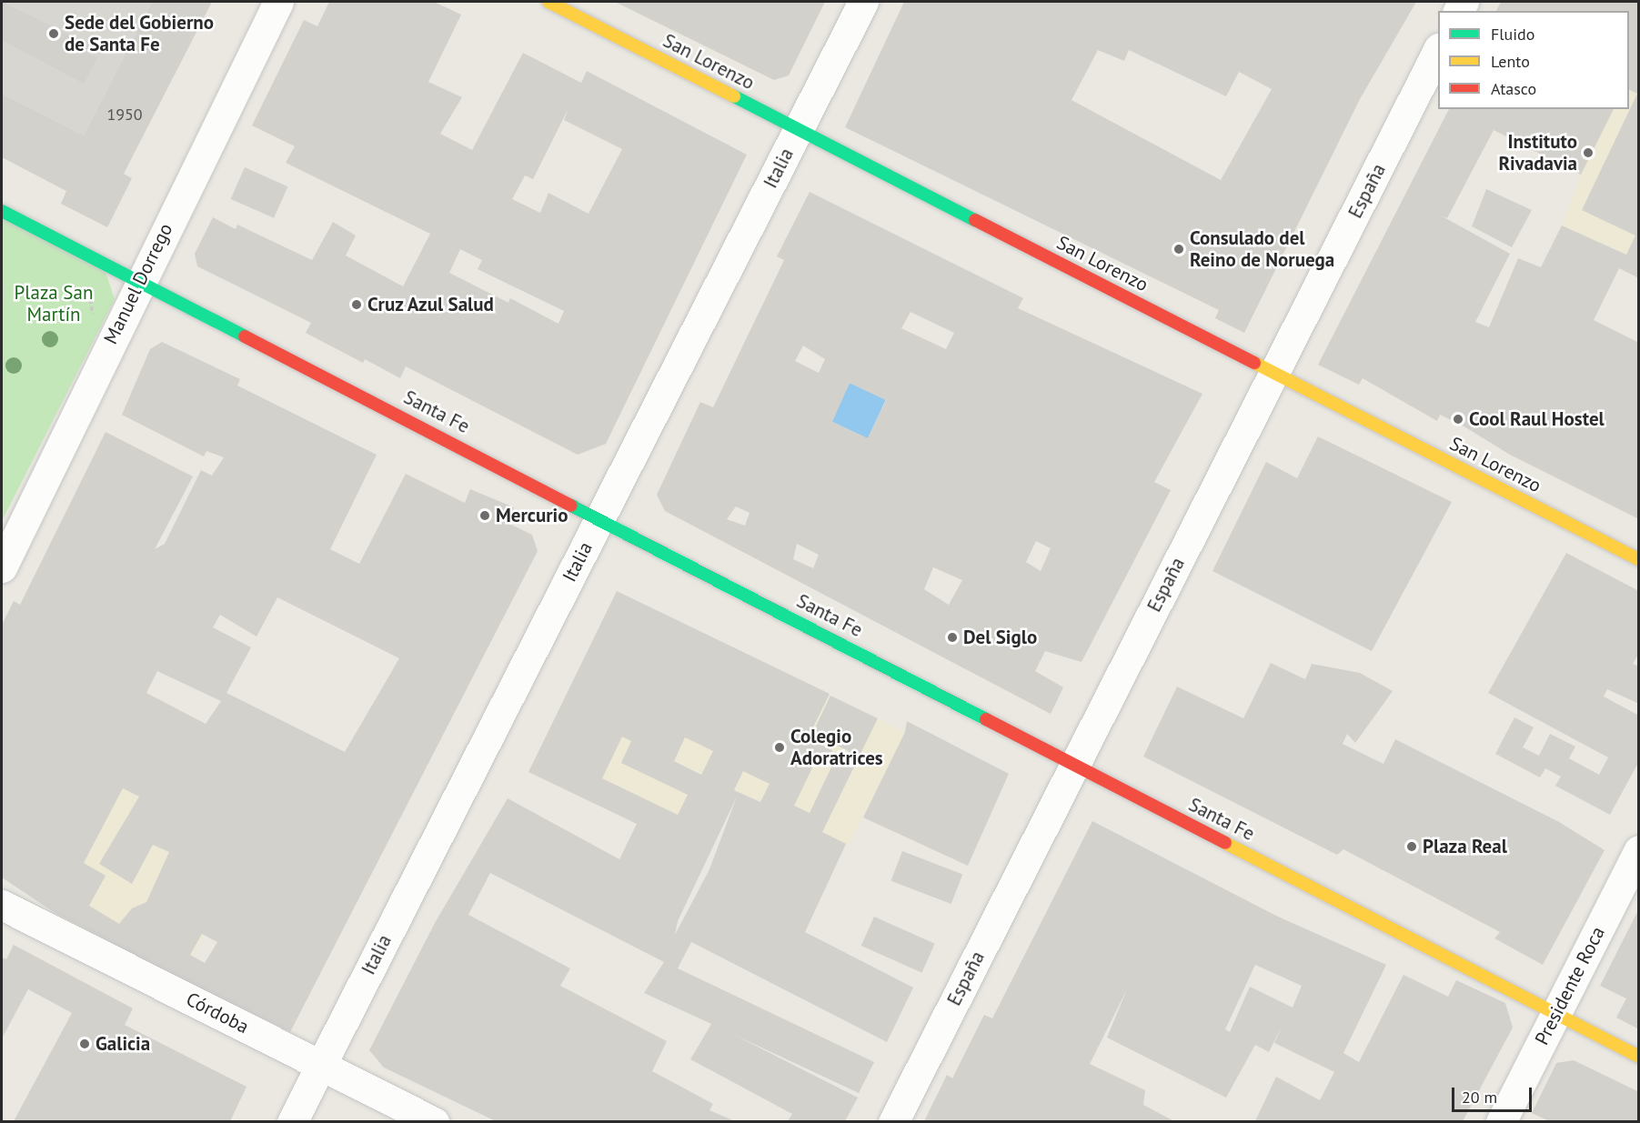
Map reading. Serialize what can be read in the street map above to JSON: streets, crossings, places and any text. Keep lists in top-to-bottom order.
{
  "streets": {
    "main road": ["San Lorenzo", "Santa Fe"],
    "street": [
      "Italia",
      "España",
      "Manuel Dorrego",
      "Presidente Roca",
      "Córdoba"
    ]
  },
  "crossings": [
    ["San Lorenzo", "Italia"],
    ["San Lorenzo", "España"],
    ["Italia", "Santa Fe"],
    ["Italia", "Córdoba"],
    ["España", "Santa Fe"],
    ["Manuel Dorrego", "Santa Fe"],
    ["Santa Fe", "Presidente Roca"]
  ],
  "parks": ["Plaza San Martín"],
  "places": [
    "Sede del Gobierno de Santa Fe",
    "Instituto Rivadavia",
    "Consulado del Reino de Noruega",
    "Cruz Azul Salud",
    "Cool Raul Hostel",
    "Mercurio",
    "Del Siglo",
    "Colegio Adoratrices",
    "Plaza Real",
    "Galicia"
  ],
  "house_numbers": ["1950"],
  "legend": ["Fluido", "Lento", "Atasco"],
  "scale_bar": "20 m"
}
